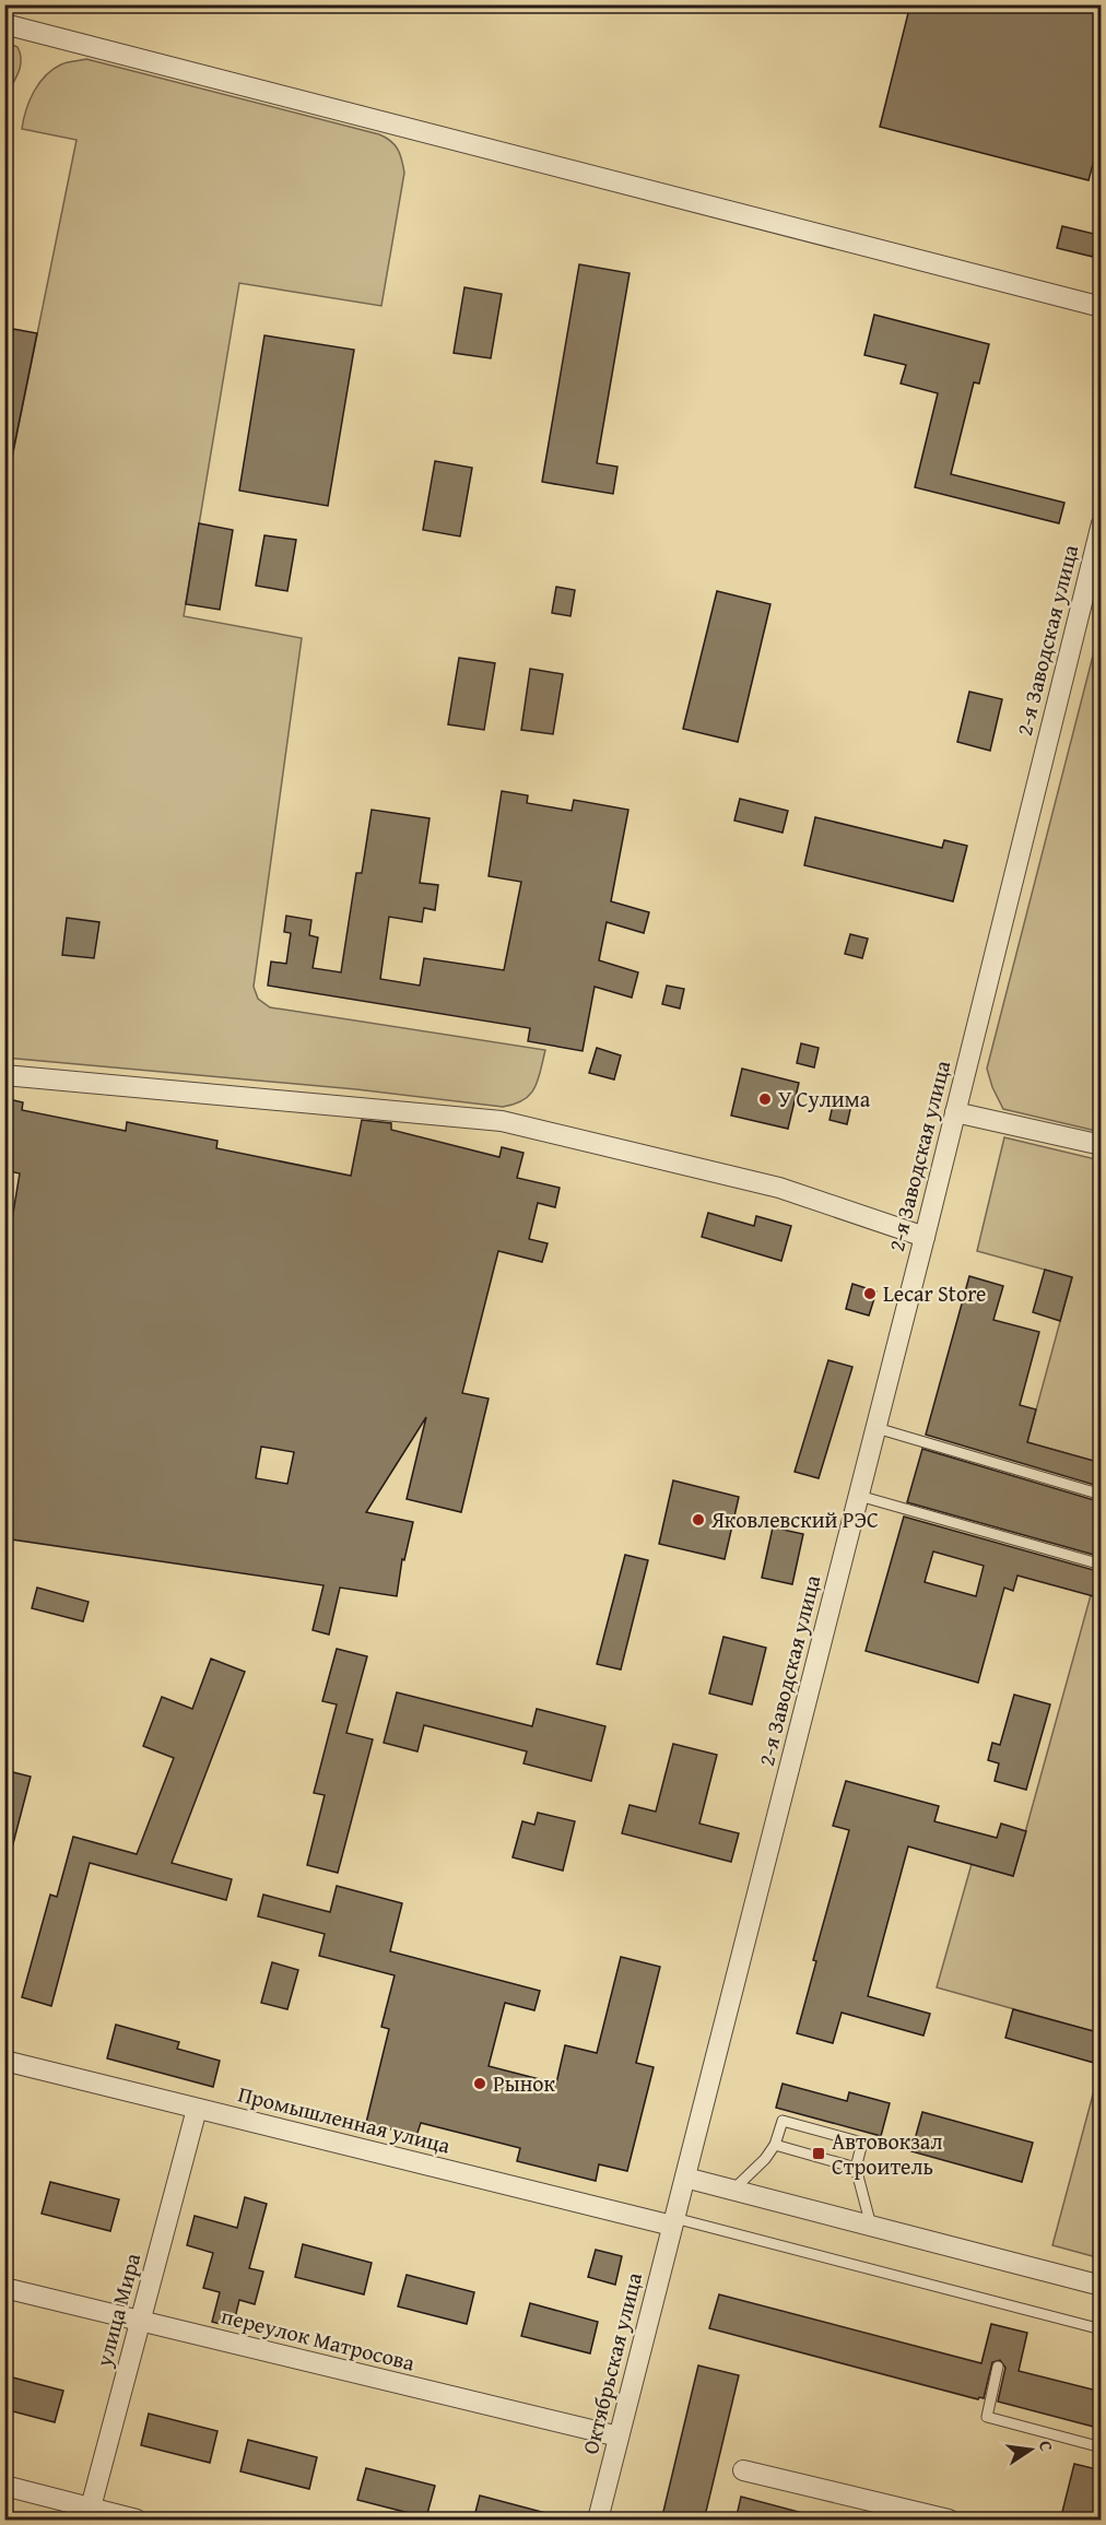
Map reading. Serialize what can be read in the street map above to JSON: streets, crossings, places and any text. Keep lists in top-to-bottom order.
{
  "streets": {
    "street": [
      "2-я Заводская улица",
      "Промышленная улица",
      "улица Мира",
      "переулок Матросова",
      "Октябрьская улица"
    ]
  },
  "crossings": [
    ["2-я Заводская улица", "Промышленная улица"],
    ["2-я Заводская улица", "Октябрьская улица"],
    ["Промышленная улица", "Октябрьская улица"],
    ["улица Мира", "переулок Матросова"],
    ["переулок Матросова", "Октябрьская улица"]
  ],
  "places": {
    "other": [
      "У Сулима",
      "Lecar Store",
      "Яковлевский РЭС",
      "Рынок"
    ],
    "transit": ["Автовокзал Строитель"]
  },
  "north": "right"
}
